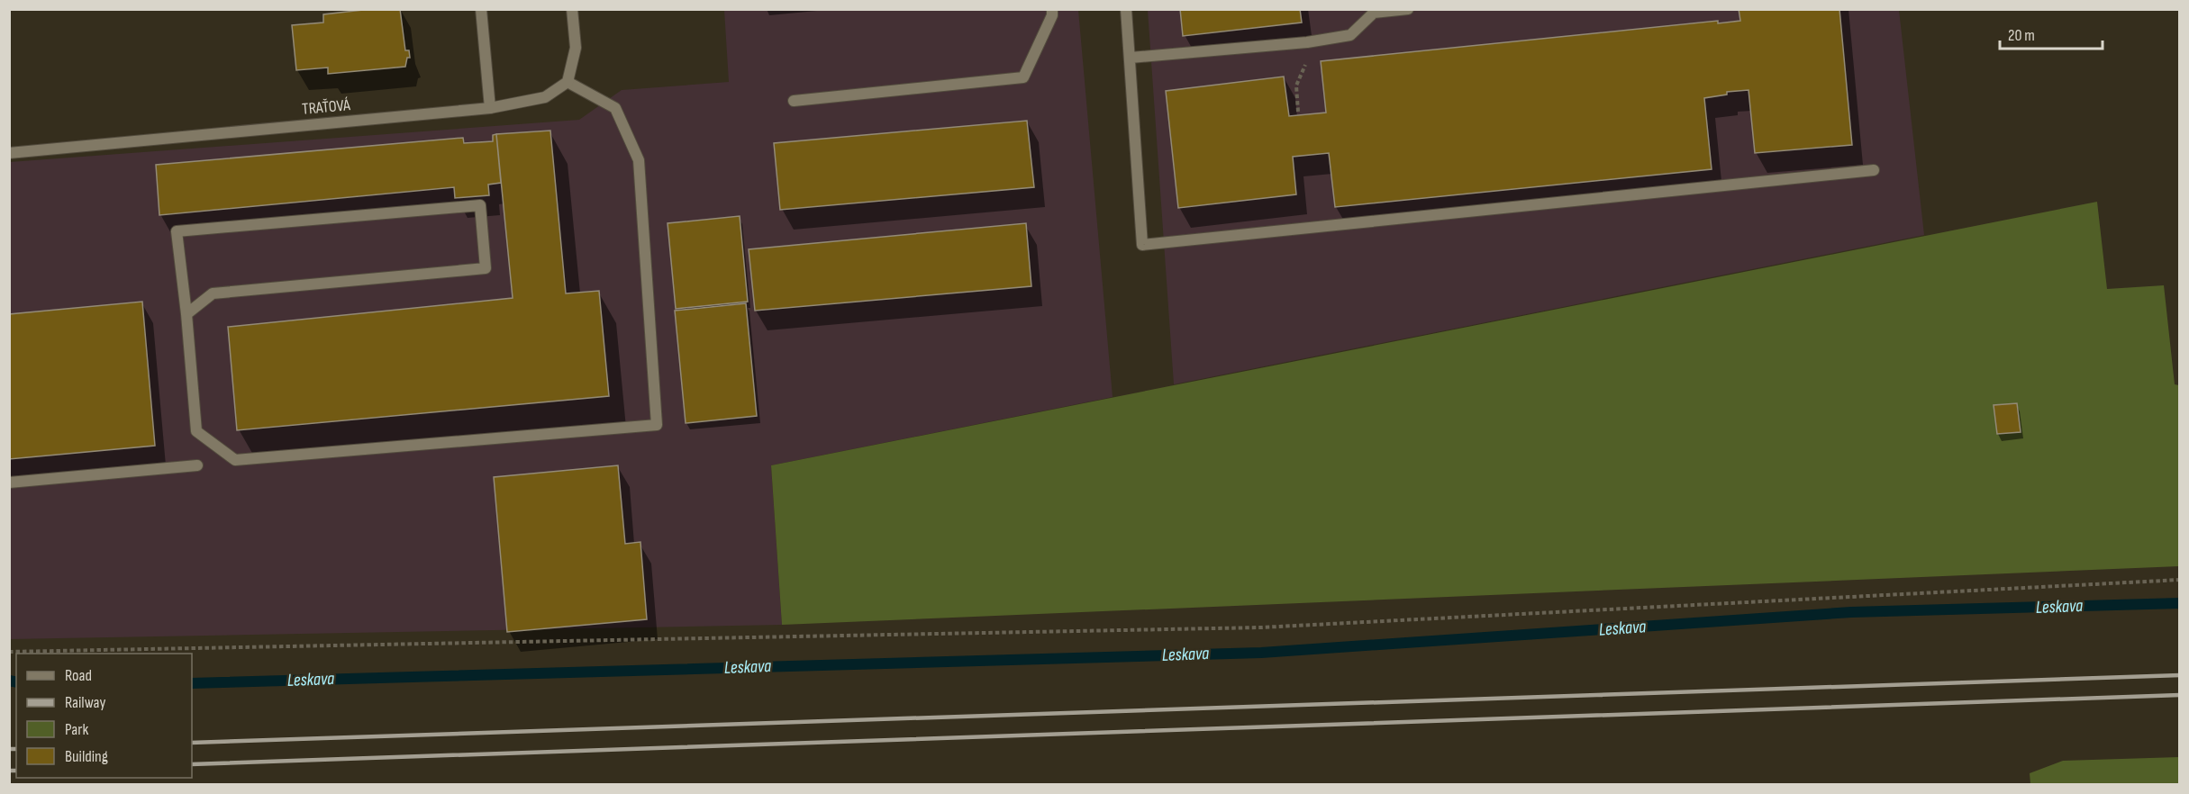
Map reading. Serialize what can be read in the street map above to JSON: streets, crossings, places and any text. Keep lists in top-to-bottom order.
{
  "streets": {
    "street": ["TRAŤOVÁ"]
  },
  "water": ["Leskava"],
  "legend": [
    "Road",
    "Railway",
    "Park",
    "Building"
  ],
  "scale_bar": "20 m"
}
